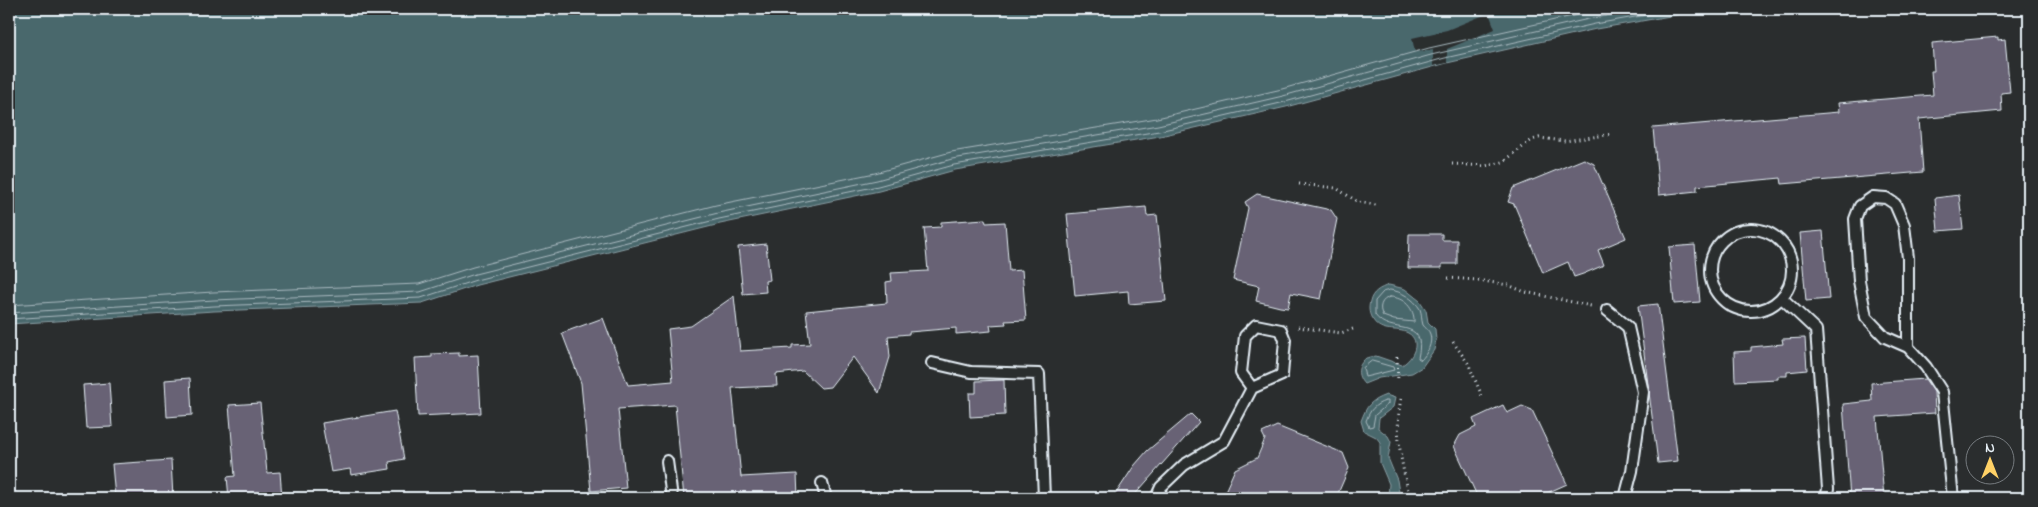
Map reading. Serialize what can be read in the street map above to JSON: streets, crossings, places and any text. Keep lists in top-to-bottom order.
{
  "north": "top"
}
